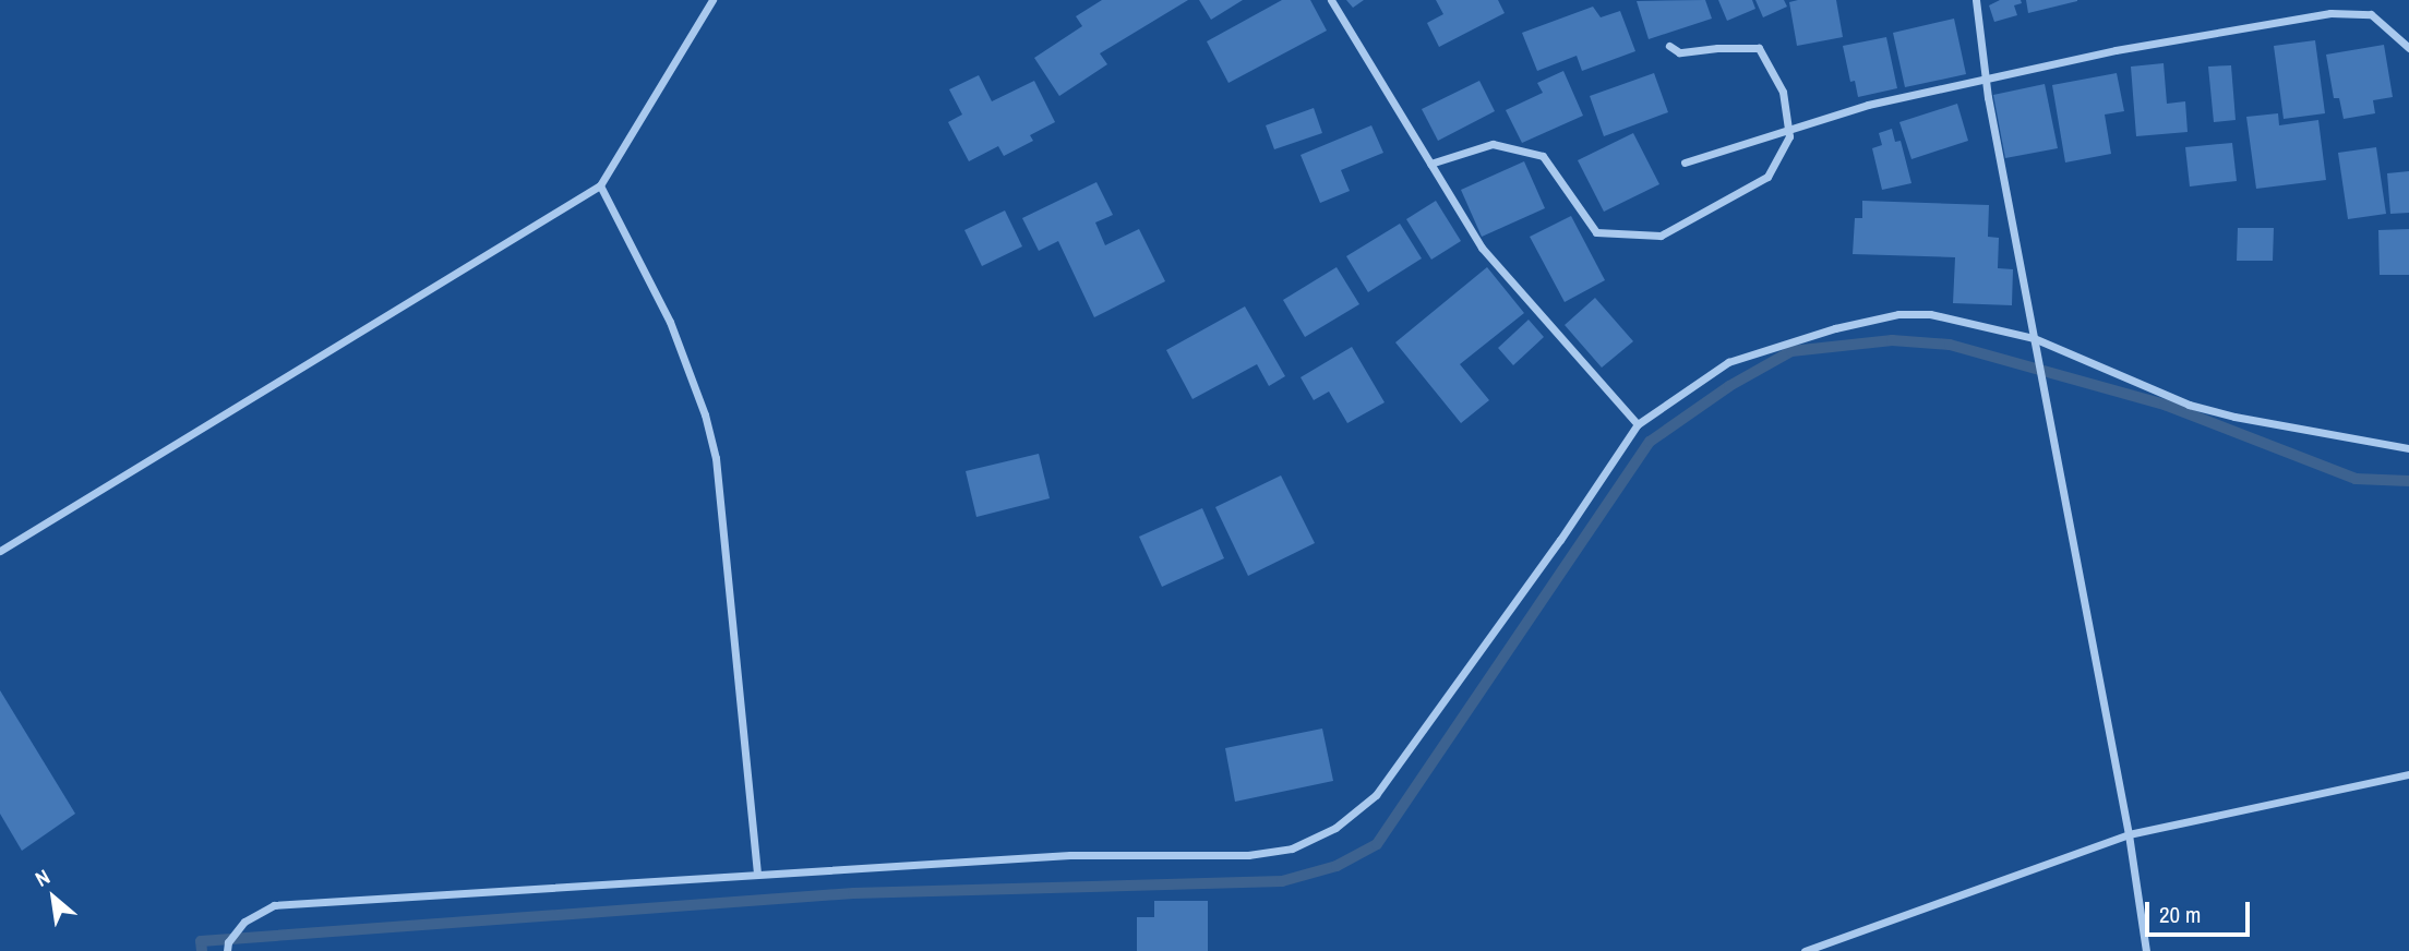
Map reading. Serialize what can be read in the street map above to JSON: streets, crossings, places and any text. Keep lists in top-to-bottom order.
{
  "scale_bar": "20 m",
  "north": "top left"
}
